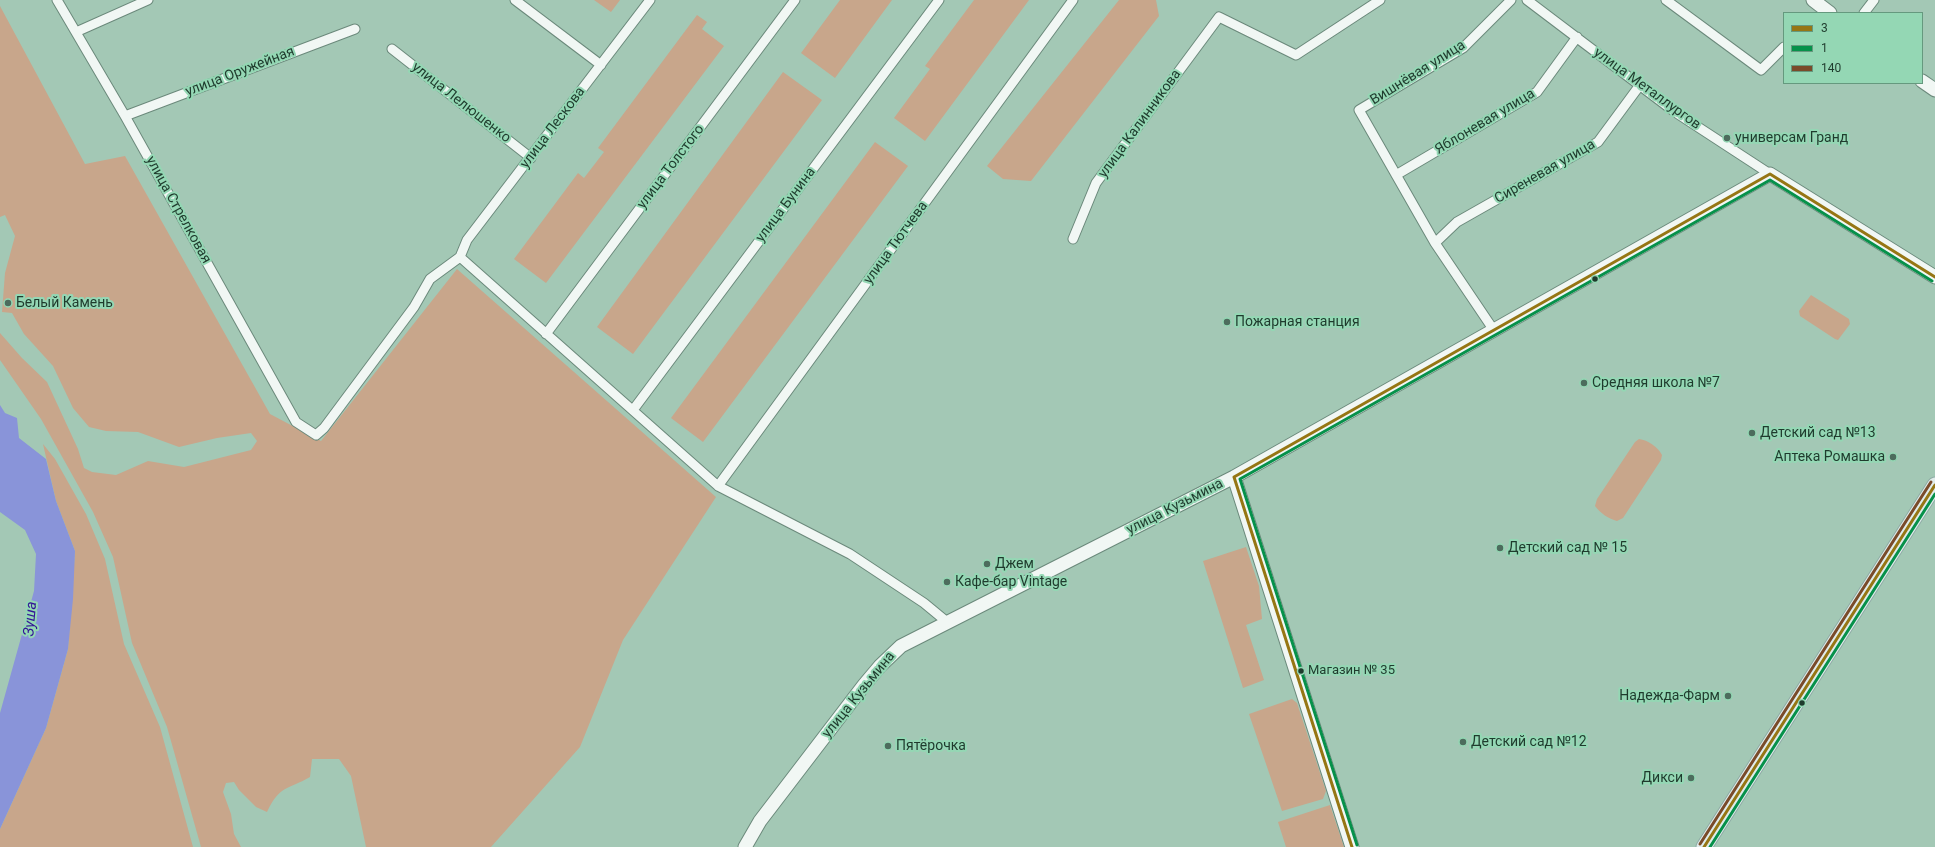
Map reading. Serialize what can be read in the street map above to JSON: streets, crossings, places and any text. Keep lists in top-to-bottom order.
{
  "streets": {
    "main road": ["улица Кузьмина"],
    "street": [
      "улица Оружейная",
      "Вишнёвая улица",
      "улица Металлургов",
      "улица Лелюшенко",
      "Яблоневая улица",
      "улица Калинникова",
      "улица Лескова",
      "улица Толстого",
      "Сиреневая улица",
      "улица Бунина",
      "улица Стрелковая",
      "улица Тютчева"
    ]
  },
  "crossings": [
    ["улица Оружейная", "улица Стрелковая"],
    ["Вишнёвая улица", "Яблоневая улица"],
    ["улица Металлургов", "Яблоневая улица"],
    ["улица Металлургов", "Сиреневая улица"],
    ["улица Металлургов", "улица Кузьмина"],
    ["улица Лелюшенко", "улица Лескова"],
    ["улица Лескова", "улица Стрелковая"]
  ],
  "water": ["Зуша"],
  "places": [
    "универсам Гранд",
    "Белый Камень",
    "Пожарная станция",
    "Средняя школа №7",
    "Детский сад №13",
    "Аптека Ромашка",
    "Детский сад № 15",
    "Джем",
    "Кафе-бар Vintage",
    "Магазин № 35",
    "Надежда-Фарм",
    "Детский сад №12",
    "Пятёрочка",
    "Дикси"
  ],
  "lines": ["transit line 3", "transit line 1", "transit line 140"],
  "legend": ["3", "1", "140"]
}
